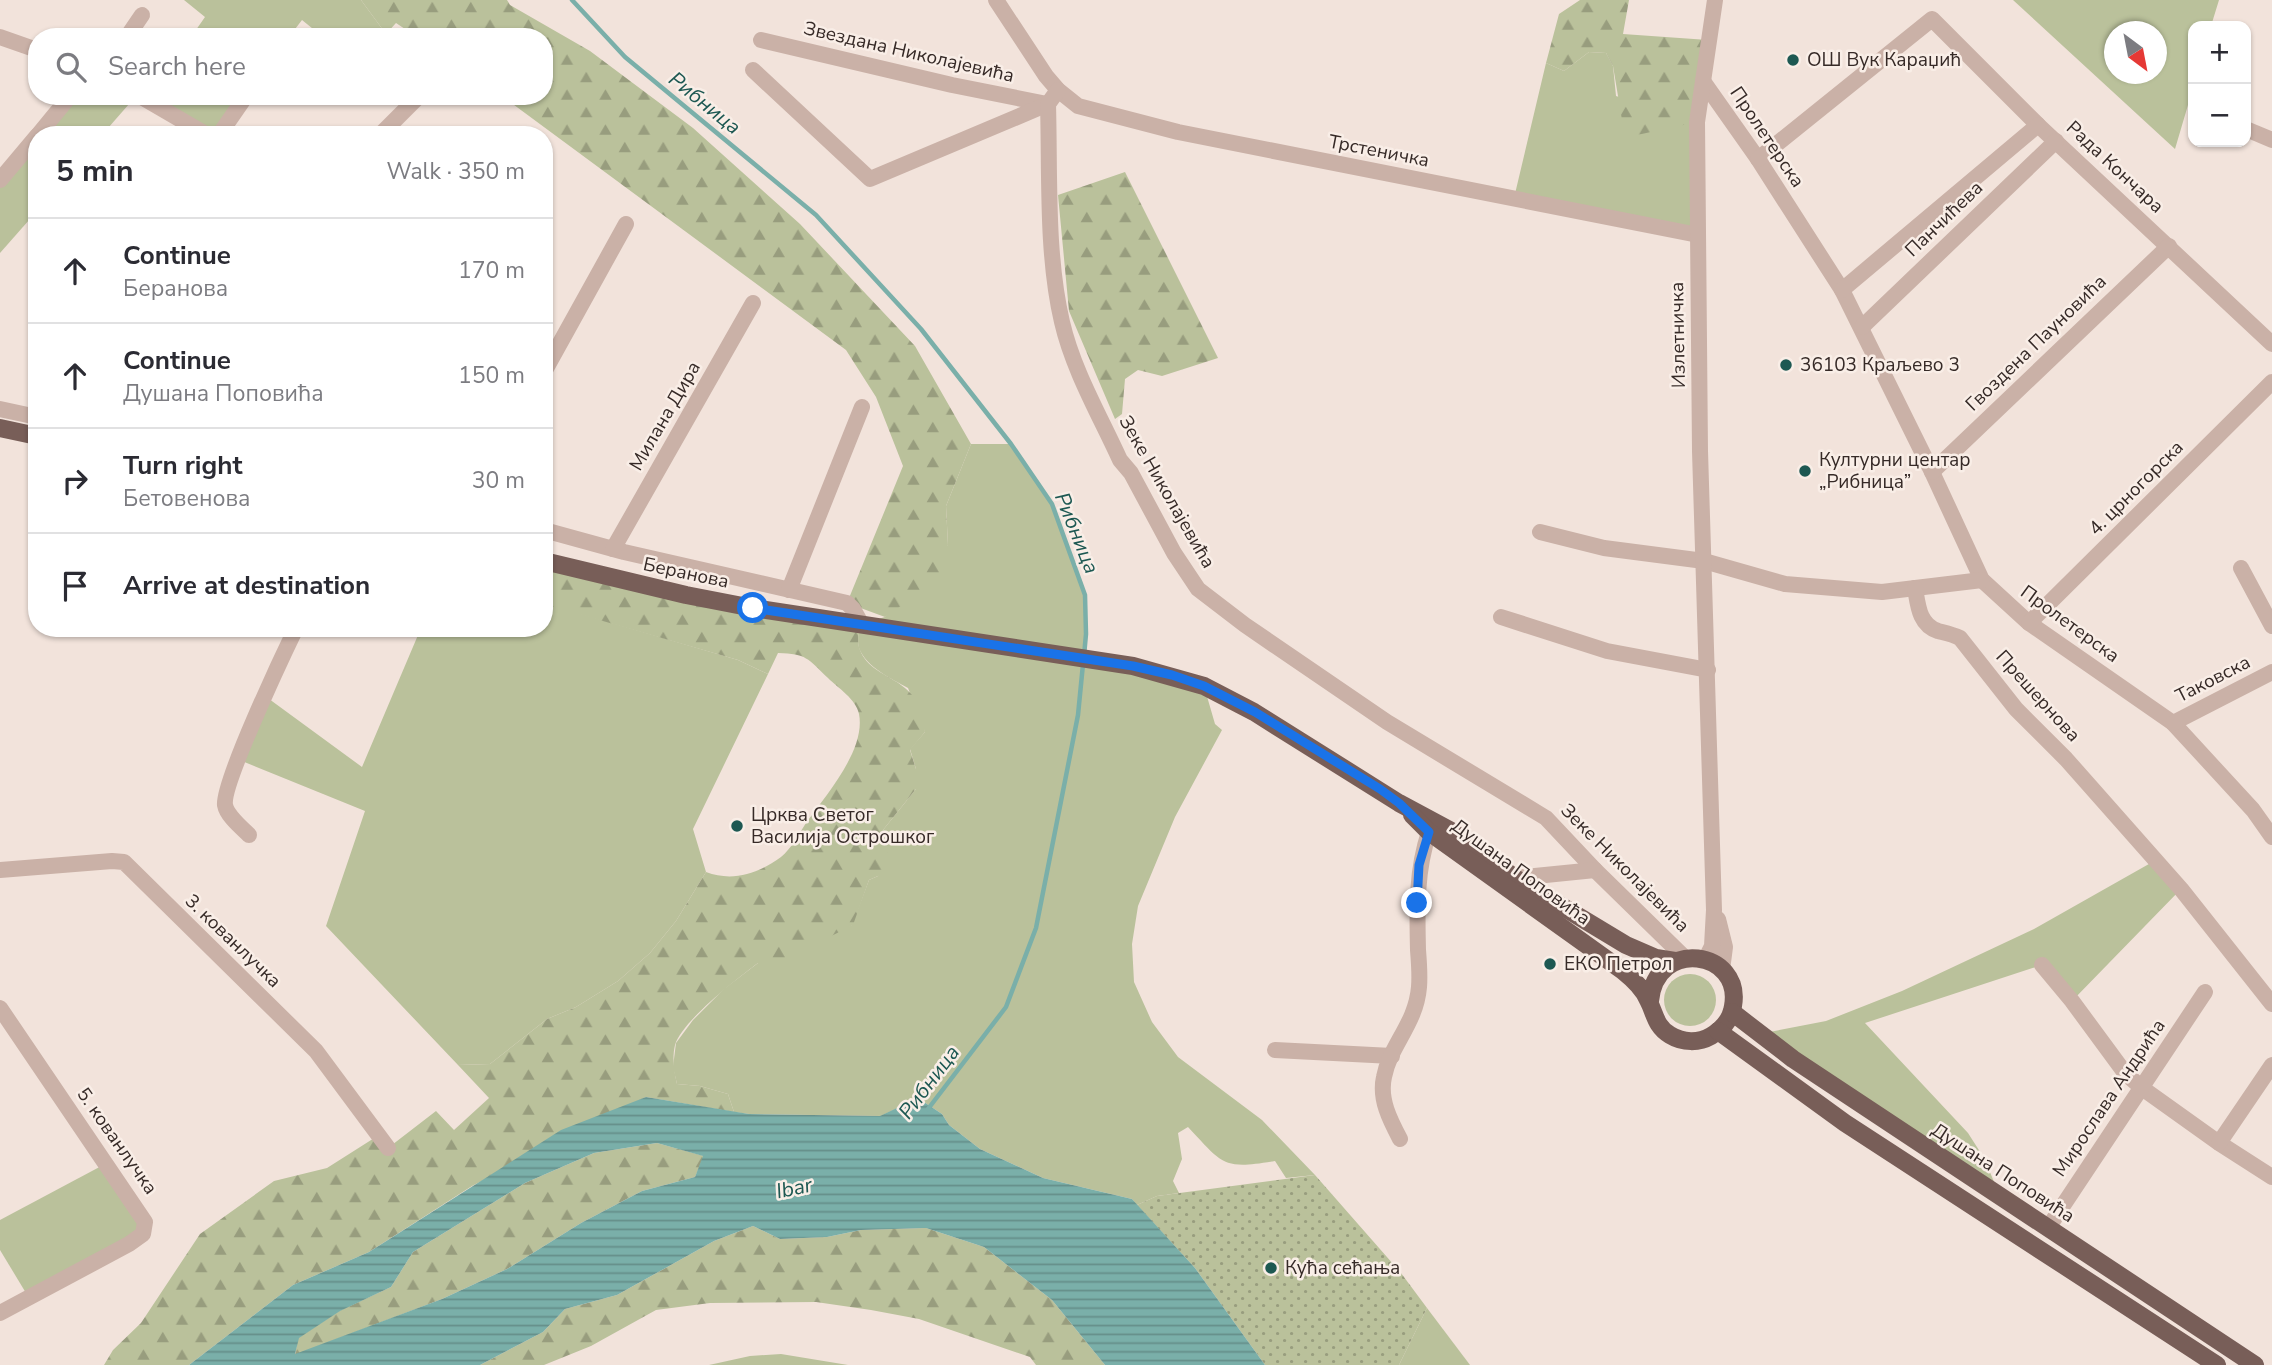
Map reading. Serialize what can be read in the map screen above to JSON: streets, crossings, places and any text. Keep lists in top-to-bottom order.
{
  "streets": {
    "main road": ["Беранова", "Душана Поповића"],
    "street": [
      "Звездана Николајевића",
      "Пролетерска",
      "Трстеничка",
      "Рада Кончара",
      "Панчићева",
      "Излетничка",
      "Гвоздена Пауновића",
      "Милана Дира",
      "4. црногорска",
      "Зеке Николајевића",
      "Таковска",
      "Прешернова",
      "3. кованлучка",
      "Мирослава Андрића",
      "5. кованлучка"
    ]
  },
  "crossings": [
    ["Звездана Николајевића", "Трстеничка"],
    ["Звездана Николајевића", "Зеке Николајевића"],
    ["Пролетерска", "Рада Кончара"],
    ["Пролетерска", "Панчићева"],
    ["Пролетерска", "Излетничка"],
    ["Пролетерска", "Гвоздена Пауновића"],
    ["Пролетерска", "4. црногорска"],
    ["Пролетерска", "Таковска"],
    ["Трстеничка", "Излетничка"],
    ["Рада Кончара", "Панчићева"],
    ["Рада Кончара", "Гвоздена Пауновића"],
    ["Излетничка", "Зеке Николајевића"],
    ["Излетничка", "Душана Поповића"],
    ["Милана Дира", "Беранова"],
    ["Зеке Николајевића", "Душана Поповића"],
    ["Беранова", "Душана Поповића"],
    ["Душана Поповића", "Мирослава Андрића"]
  ],
  "water": ["Рибница", "Ibar"],
  "places": [
    "ОШ Вук Караџић",
    "36103 Краљево 3",
    "Културни центар „Рибница”",
    "Црква Светог Василија Острошког",
    "ЕКО Петрол",
    "Кућа сећања"
  ],
  "north": "bottom right",
  "page": {
    "map_buttons": ["+", "−"],
    "search": "Search here",
    "heading": ["5 min", "Walk · 350 m"],
    "list": [
      ["Continue", "Беранова", "170 m"],
      ["Continue", "Душана Поповића", "150 m"],
      ["Turn right", "Бетовенова", "30 m"],
      "Arrive at destination"
    ]
  }
}
